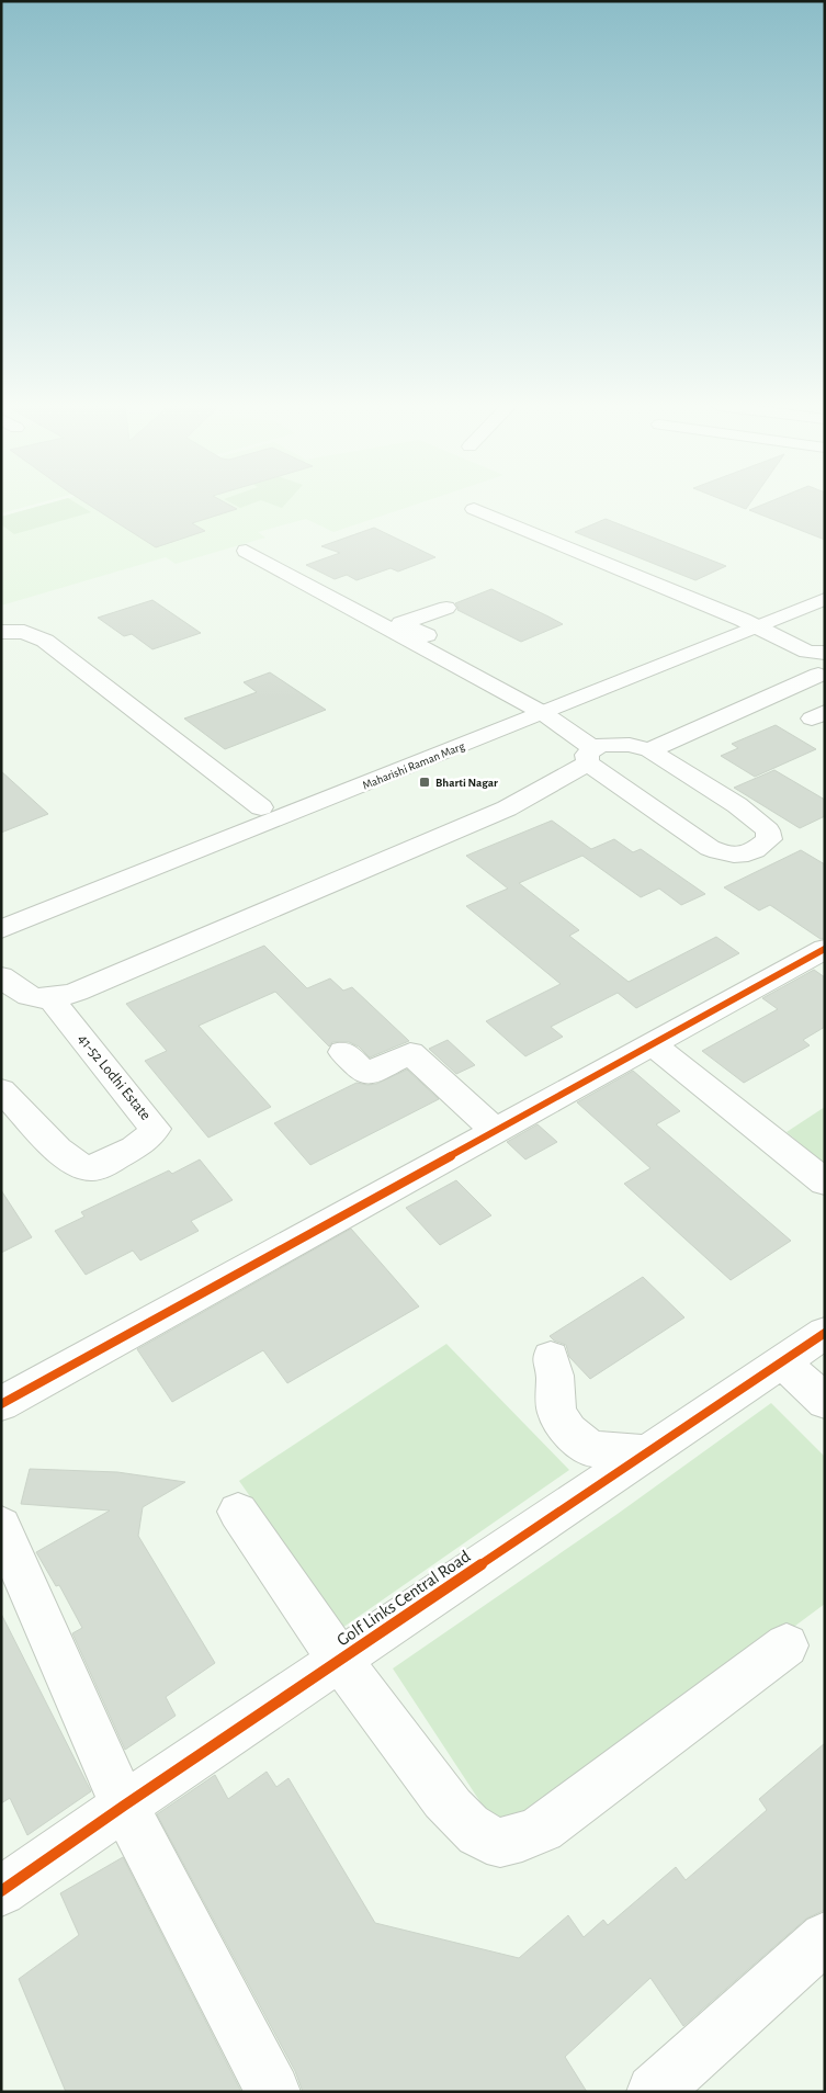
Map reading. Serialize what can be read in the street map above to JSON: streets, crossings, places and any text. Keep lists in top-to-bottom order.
{
  "streets": {
    "street": ["Maharishi Raman Marg", "41-52 Lodhi Estate", "Golf Links Central Road"]
  },
  "places": {
    "transit": ["Bharti Nagar"]
  }
}
